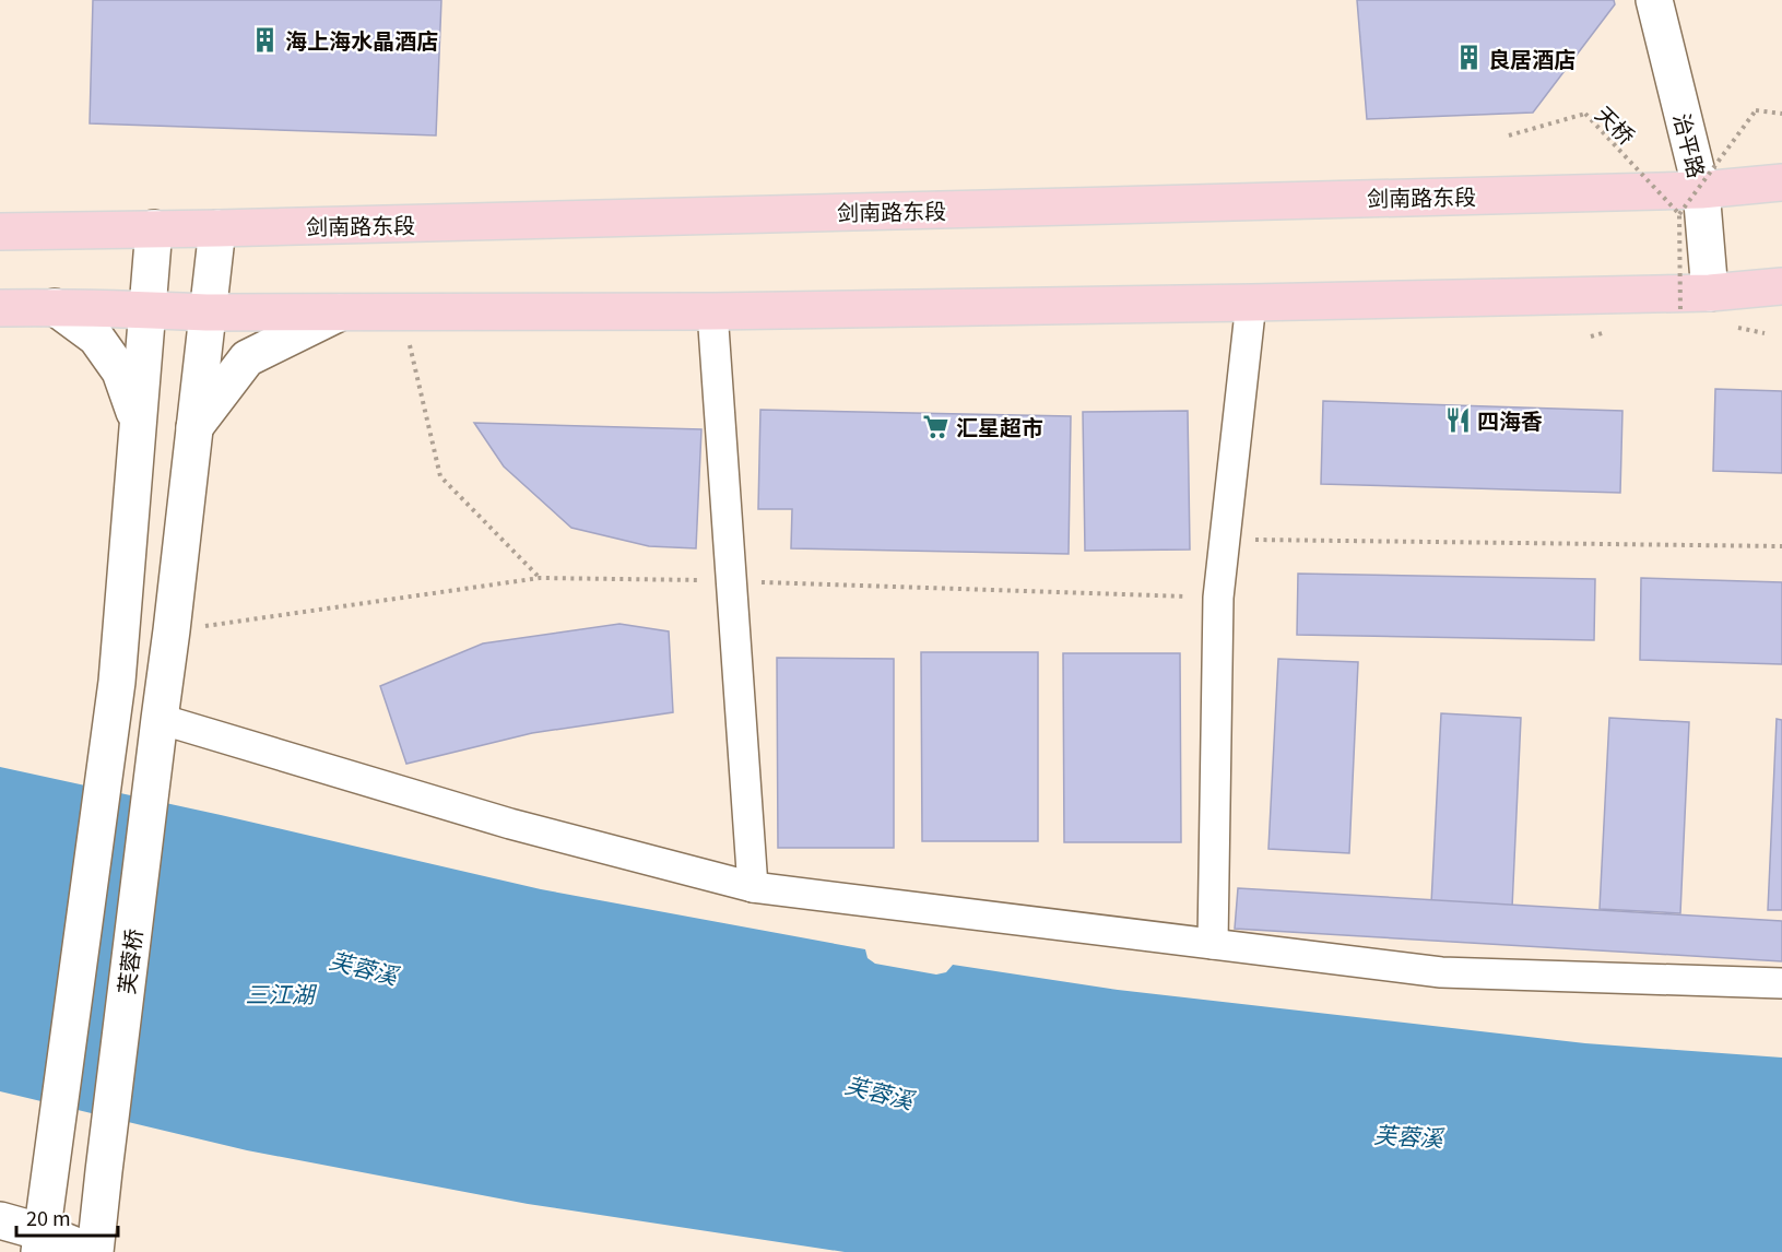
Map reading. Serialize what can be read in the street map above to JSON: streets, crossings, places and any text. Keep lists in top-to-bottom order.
{
  "streets": {
    "highway": ["剑南路东段"],
    "main road": ["治平路", "芙蓉桥"],
    "path": ["天桥"]
  },
  "crossings": [
    ["天桥", "治平路"],
    ["天桥", "剑南路东段"],
    ["治平路", "剑南路东段"],
    ["剑南路东段", "芙蓉桥"]
  ],
  "water": ["芙蓉溪", "三江湖"],
  "places": {
    "building": ["海上海水晶酒店", "良居酒店"],
    "restaurant": ["四海香"],
    "supermarket": ["汇星超市"]
  },
  "scale_bar": "20 m"
}
